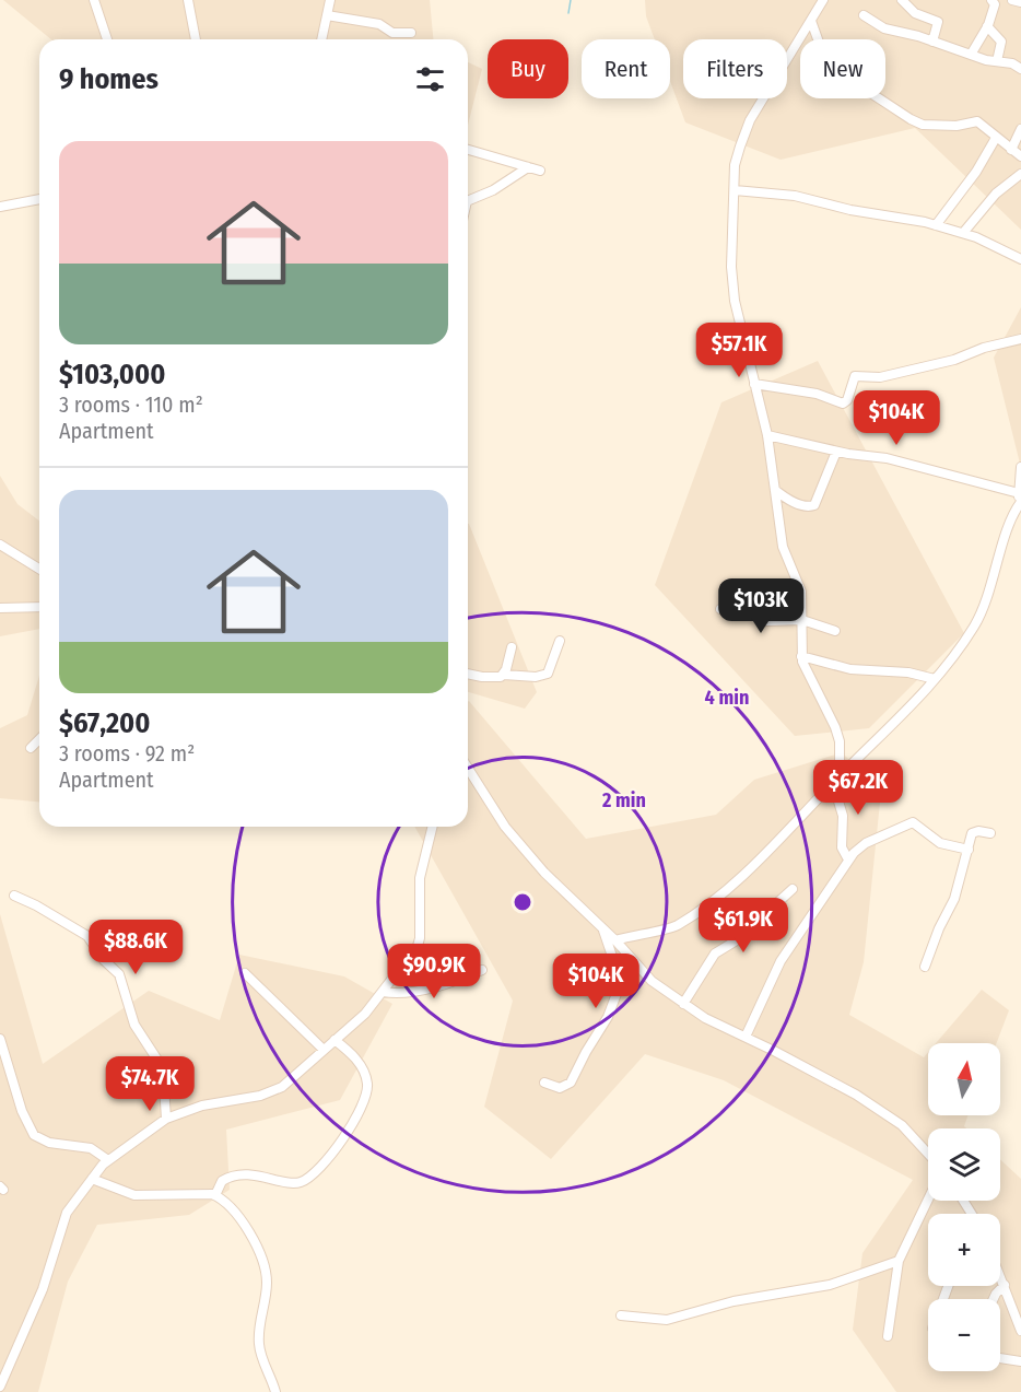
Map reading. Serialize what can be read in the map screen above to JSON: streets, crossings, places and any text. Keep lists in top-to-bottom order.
{
  "north": "top",
  "page": {
    "chip": [
      "Buy",
      "Rent",
      "Filters",
      "New"
    ],
    "heading": "9 homes",
    "list": [
      {
        "name": "$103,000",
        "note": "3 rooms · 110 m² · Apartment"
      },
      {
        "name": "$67,200",
        "note": "3 rooms · 92 m² · Apartment"
      }
    ],
    "price": [
      "$57.1K",
      "$104K",
      "$103K",
      "$67.2K",
      "$61.9K",
      "$88.6K",
      "$90.9K",
      "$104K",
      "$74.7K"
    ],
    "map_buttons": ["+", "−"]
  },
  "rings": ["4 min", "2 min"]
}
